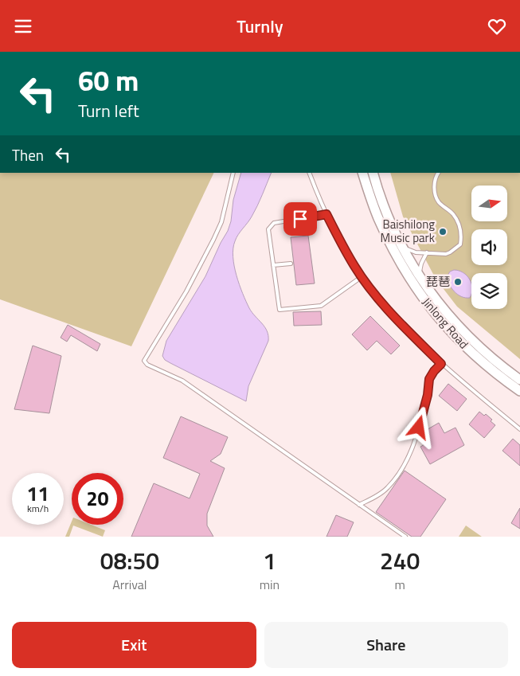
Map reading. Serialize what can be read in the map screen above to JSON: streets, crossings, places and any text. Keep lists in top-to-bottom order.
{
  "streets": {
    "main road": ["Jinlong Road"]
  },
  "places": ["Baishilong Music park", "琵琶"],
  "north": "right",
  "page": {
    "header": "Turnly",
    "turn": ["60 m", "Turn left"],
    "then": "Then",
    "speed": "11 km/h",
    "limit": "20",
    "eta": [
      "08:50",
      "Arrival",
      "1",
      "min",
      "240",
      "m"
    ],
    "buttons": ["Exit", "Share"]
  }
}
